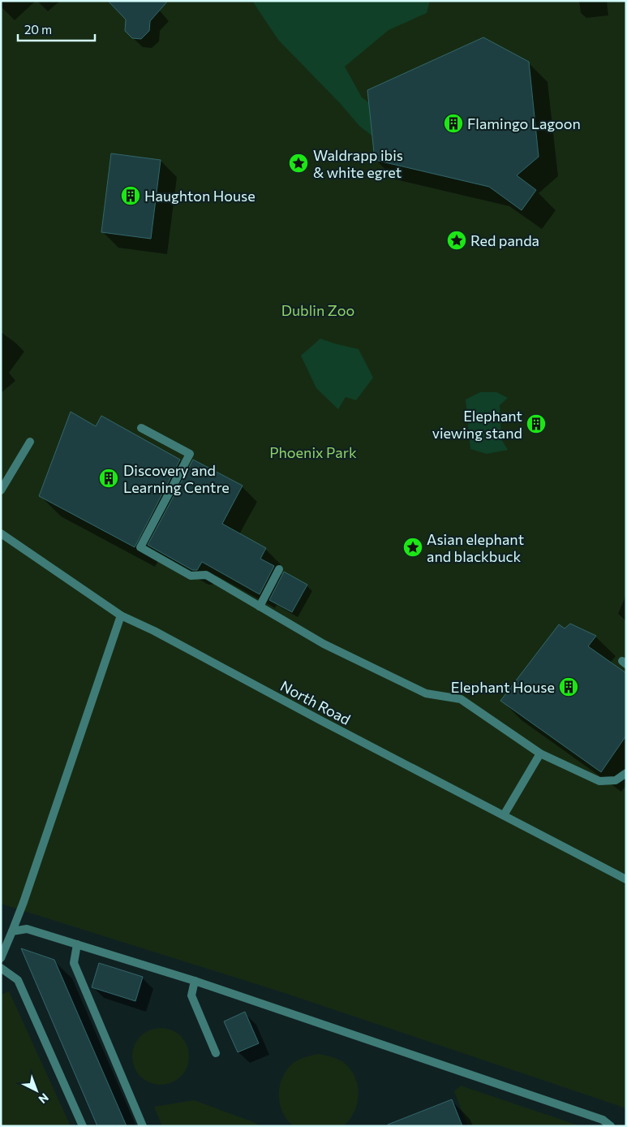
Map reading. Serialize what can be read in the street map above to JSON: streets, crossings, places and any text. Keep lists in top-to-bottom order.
{
  "streets": {
    "street": ["North Road"]
  },
  "parks": ["Dublin Zoo", "Phoenix Park"],
  "places": {
    "building": [
      "Flamingo Lagoon",
      "Haughton House",
      "Elephant viewing stand",
      "Discovery and Learning Centre",
      "Elephant House"
    ],
    "place": ["Waldrapp ibis & white egret", "Red panda", "Asian elephant and blackbuck"]
  },
  "scale_bar": "20 m",
  "north": "bottom right"
}
